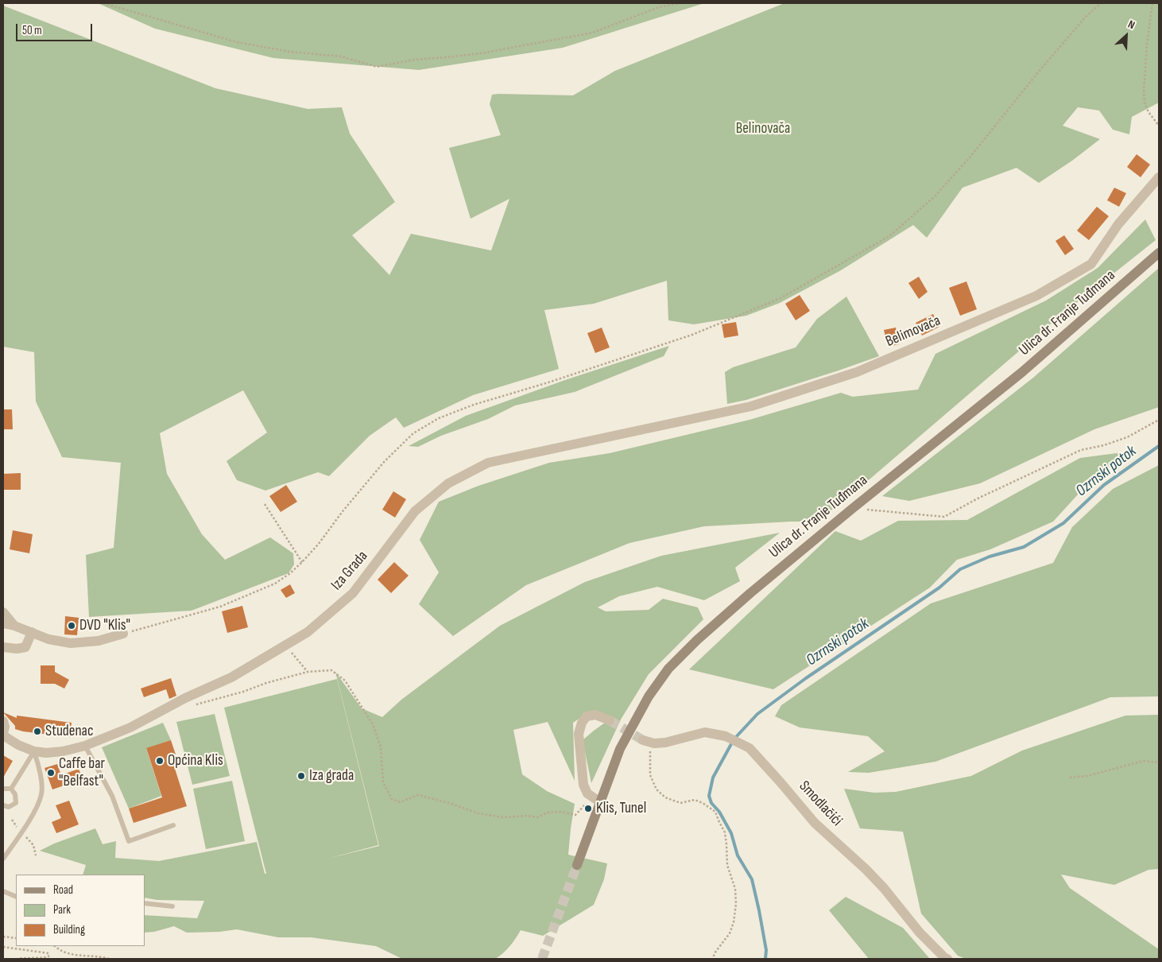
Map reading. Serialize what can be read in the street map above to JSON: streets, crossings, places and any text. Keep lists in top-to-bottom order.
{
  "streets": {
    "main road": ["Ulica dr. Franje Tuđmana"],
    "street": ["Belimovača", "Iza Grada", "Smodlačići"]
  },
  "crossings": [
    ["Belimovača", "Iza Grada"]
  ],
  "water": ["Ozrnski potok"],
  "parks": ["Belinovača"],
  "places": [
    "DVD \"Klis\"",
    "Studenac",
    "Općina Klis",
    "Caffe bar \"Belfast\"",
    "Iza grada",
    "Klis, Tunel"
  ],
  "legend": ["Road", "Park", "Building"],
  "scale_bar": "50 m",
  "north": "top right"
}
